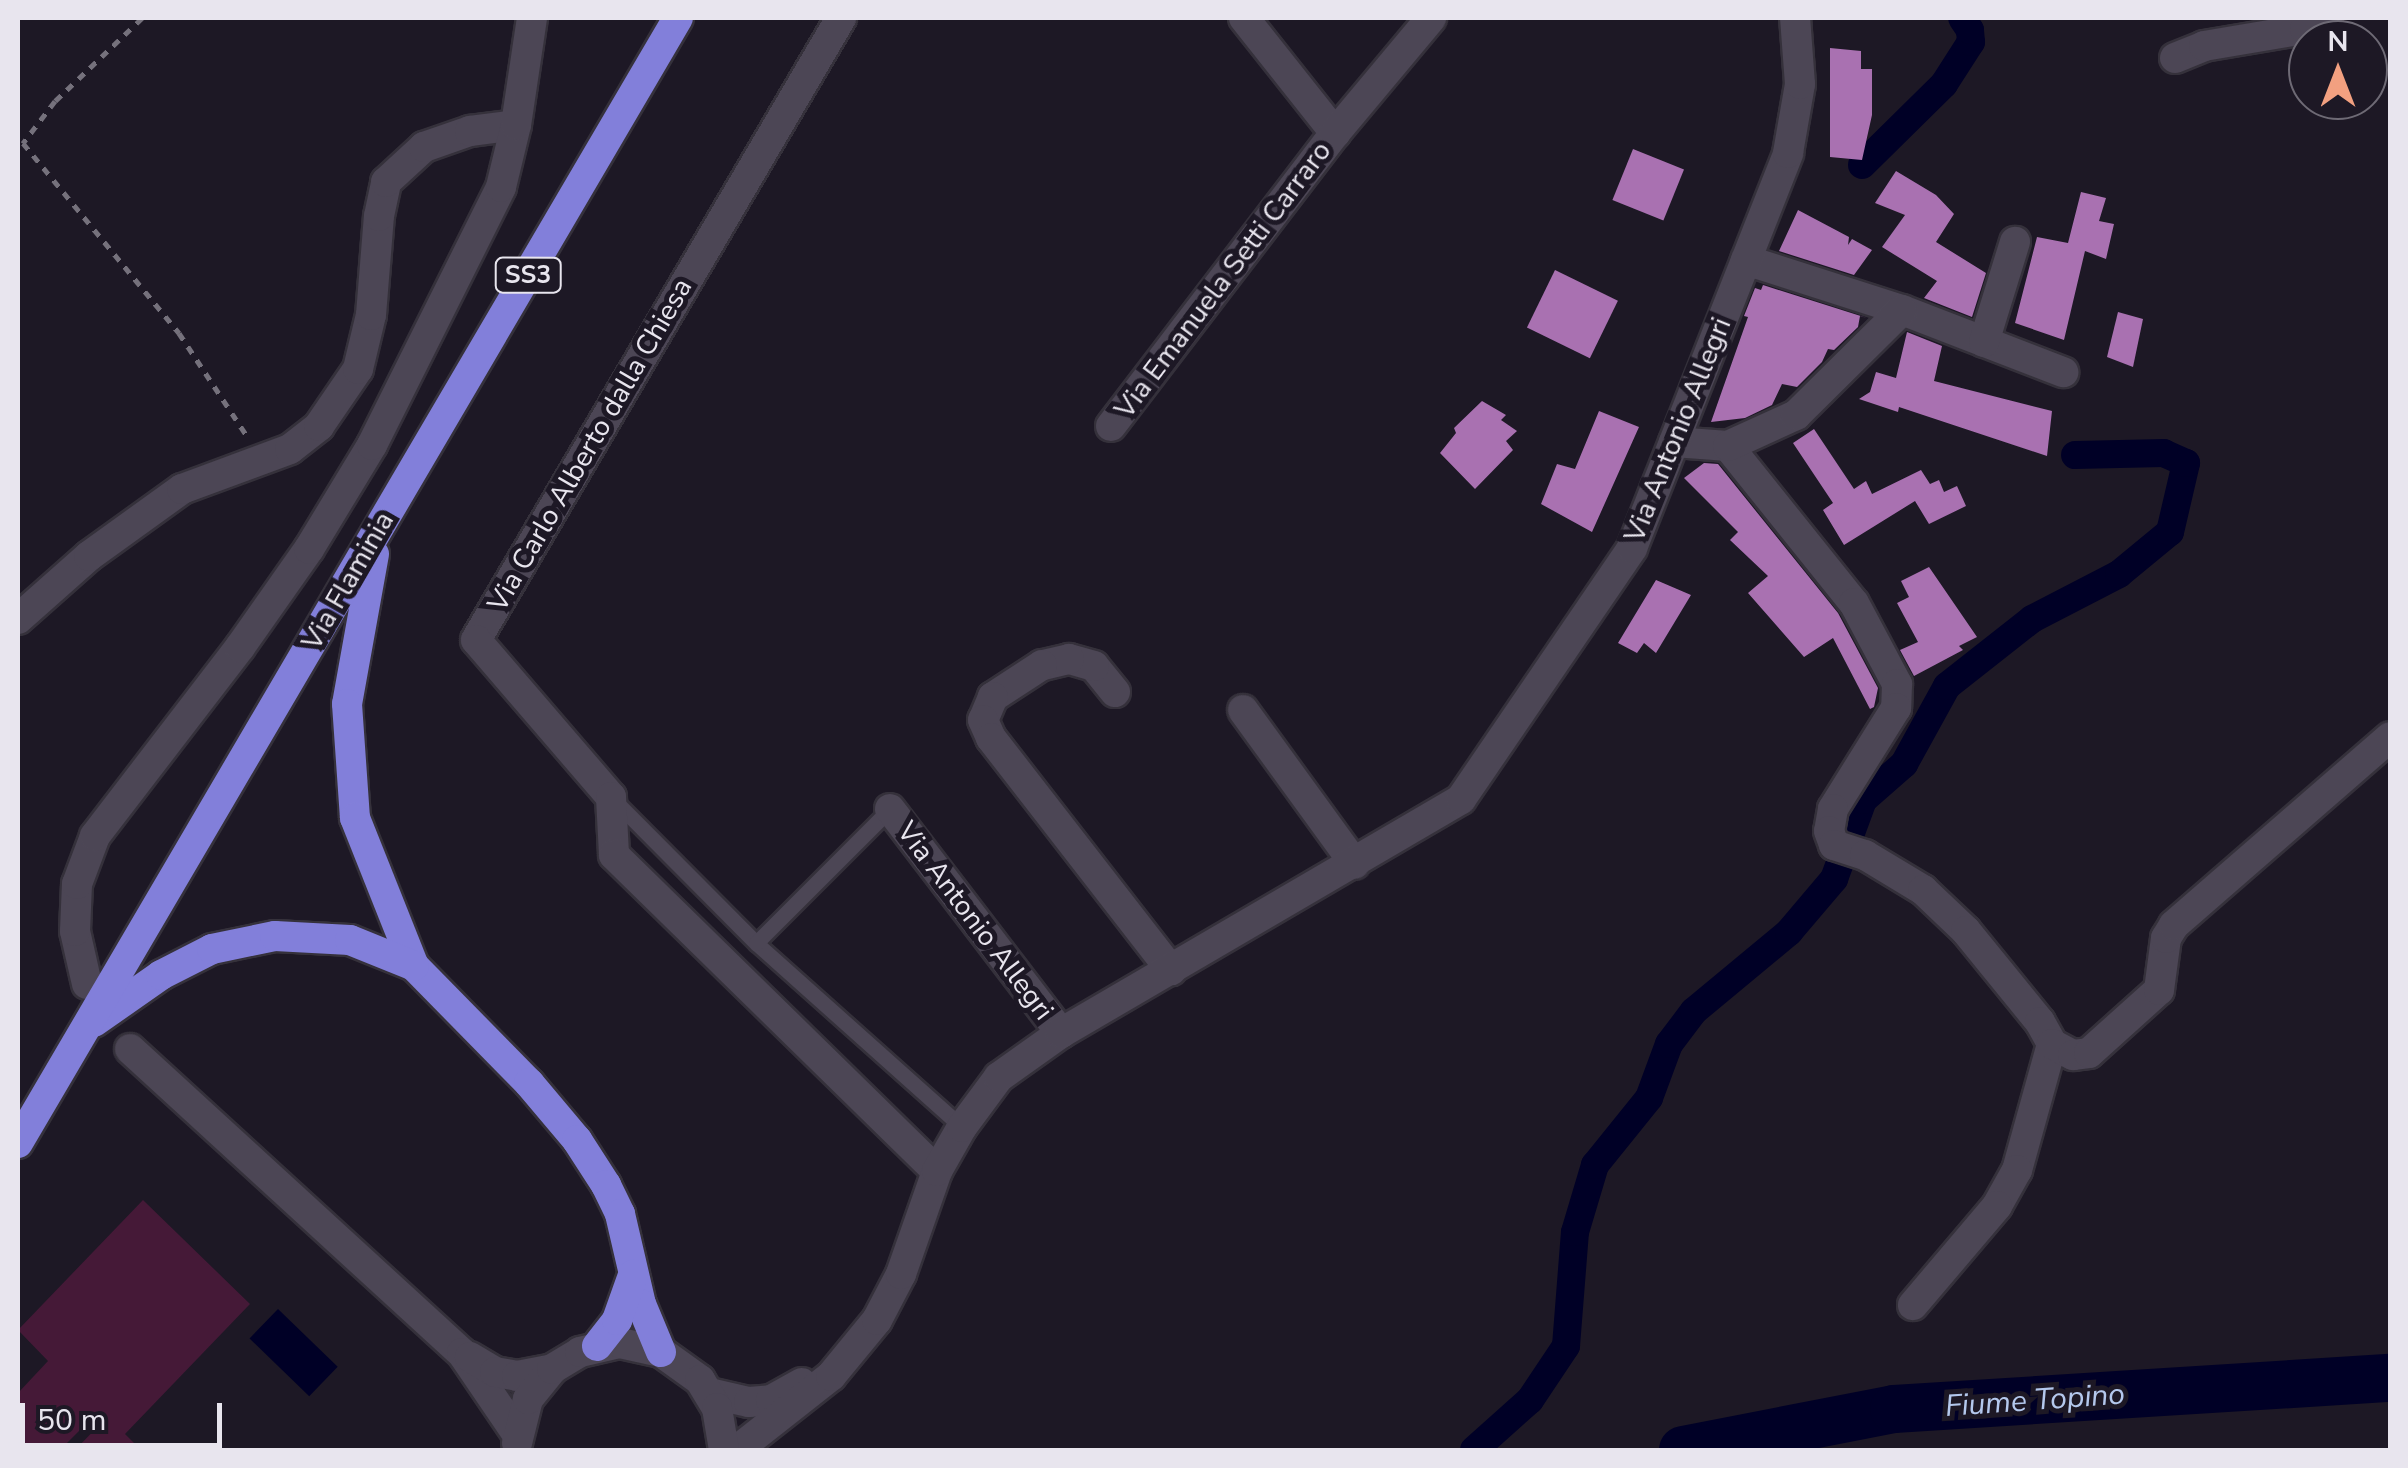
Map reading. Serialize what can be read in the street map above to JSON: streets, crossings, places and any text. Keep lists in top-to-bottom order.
{
  "streets": {
    "highway": ["SS3", "Via Flaminia"],
    "street": ["Via Emanuela Setti Carraro", "Via Antonio Allegri", "Via Carlo Alberto dalla Chiesa"]
  },
  "crossings": [
    ["Via Antonio Allegri", "Via Carlo Alberto dalla Chiesa"]
  ],
  "water": ["Fiume Topino"],
  "scale_bar": "50 m",
  "north": "top"
}
